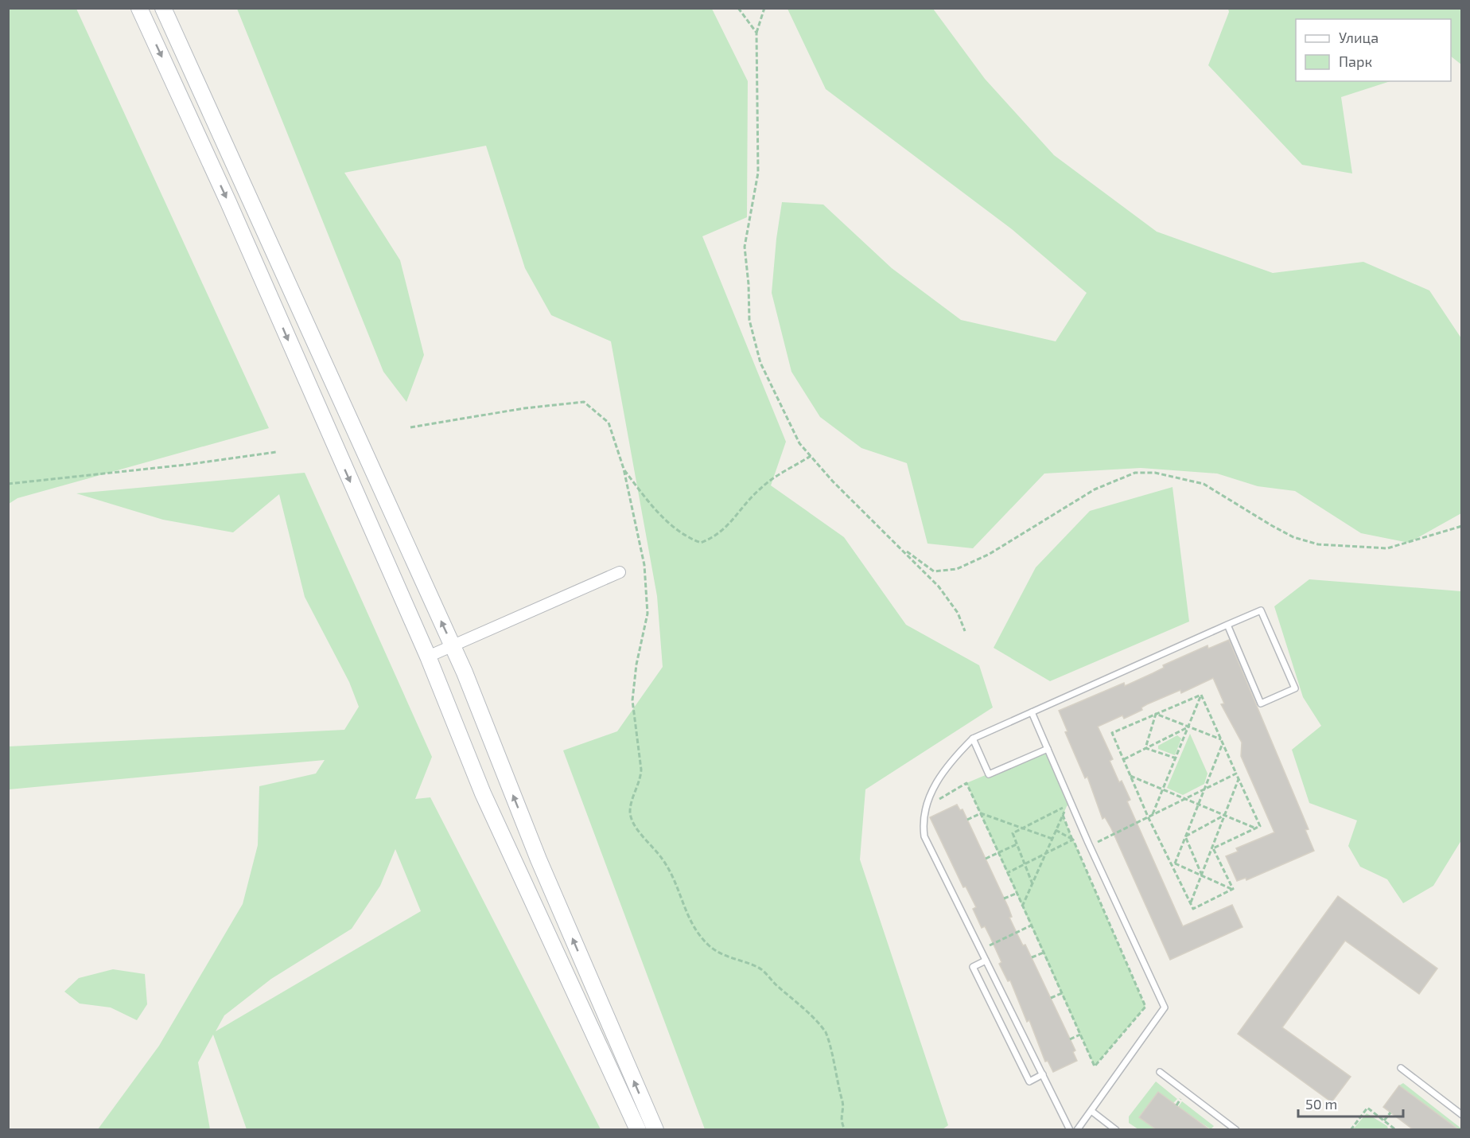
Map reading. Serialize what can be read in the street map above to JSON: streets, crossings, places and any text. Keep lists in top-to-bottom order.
{
  "legend": ["Улица", "Парк"],
  "scale_bar": "50 m"
}
